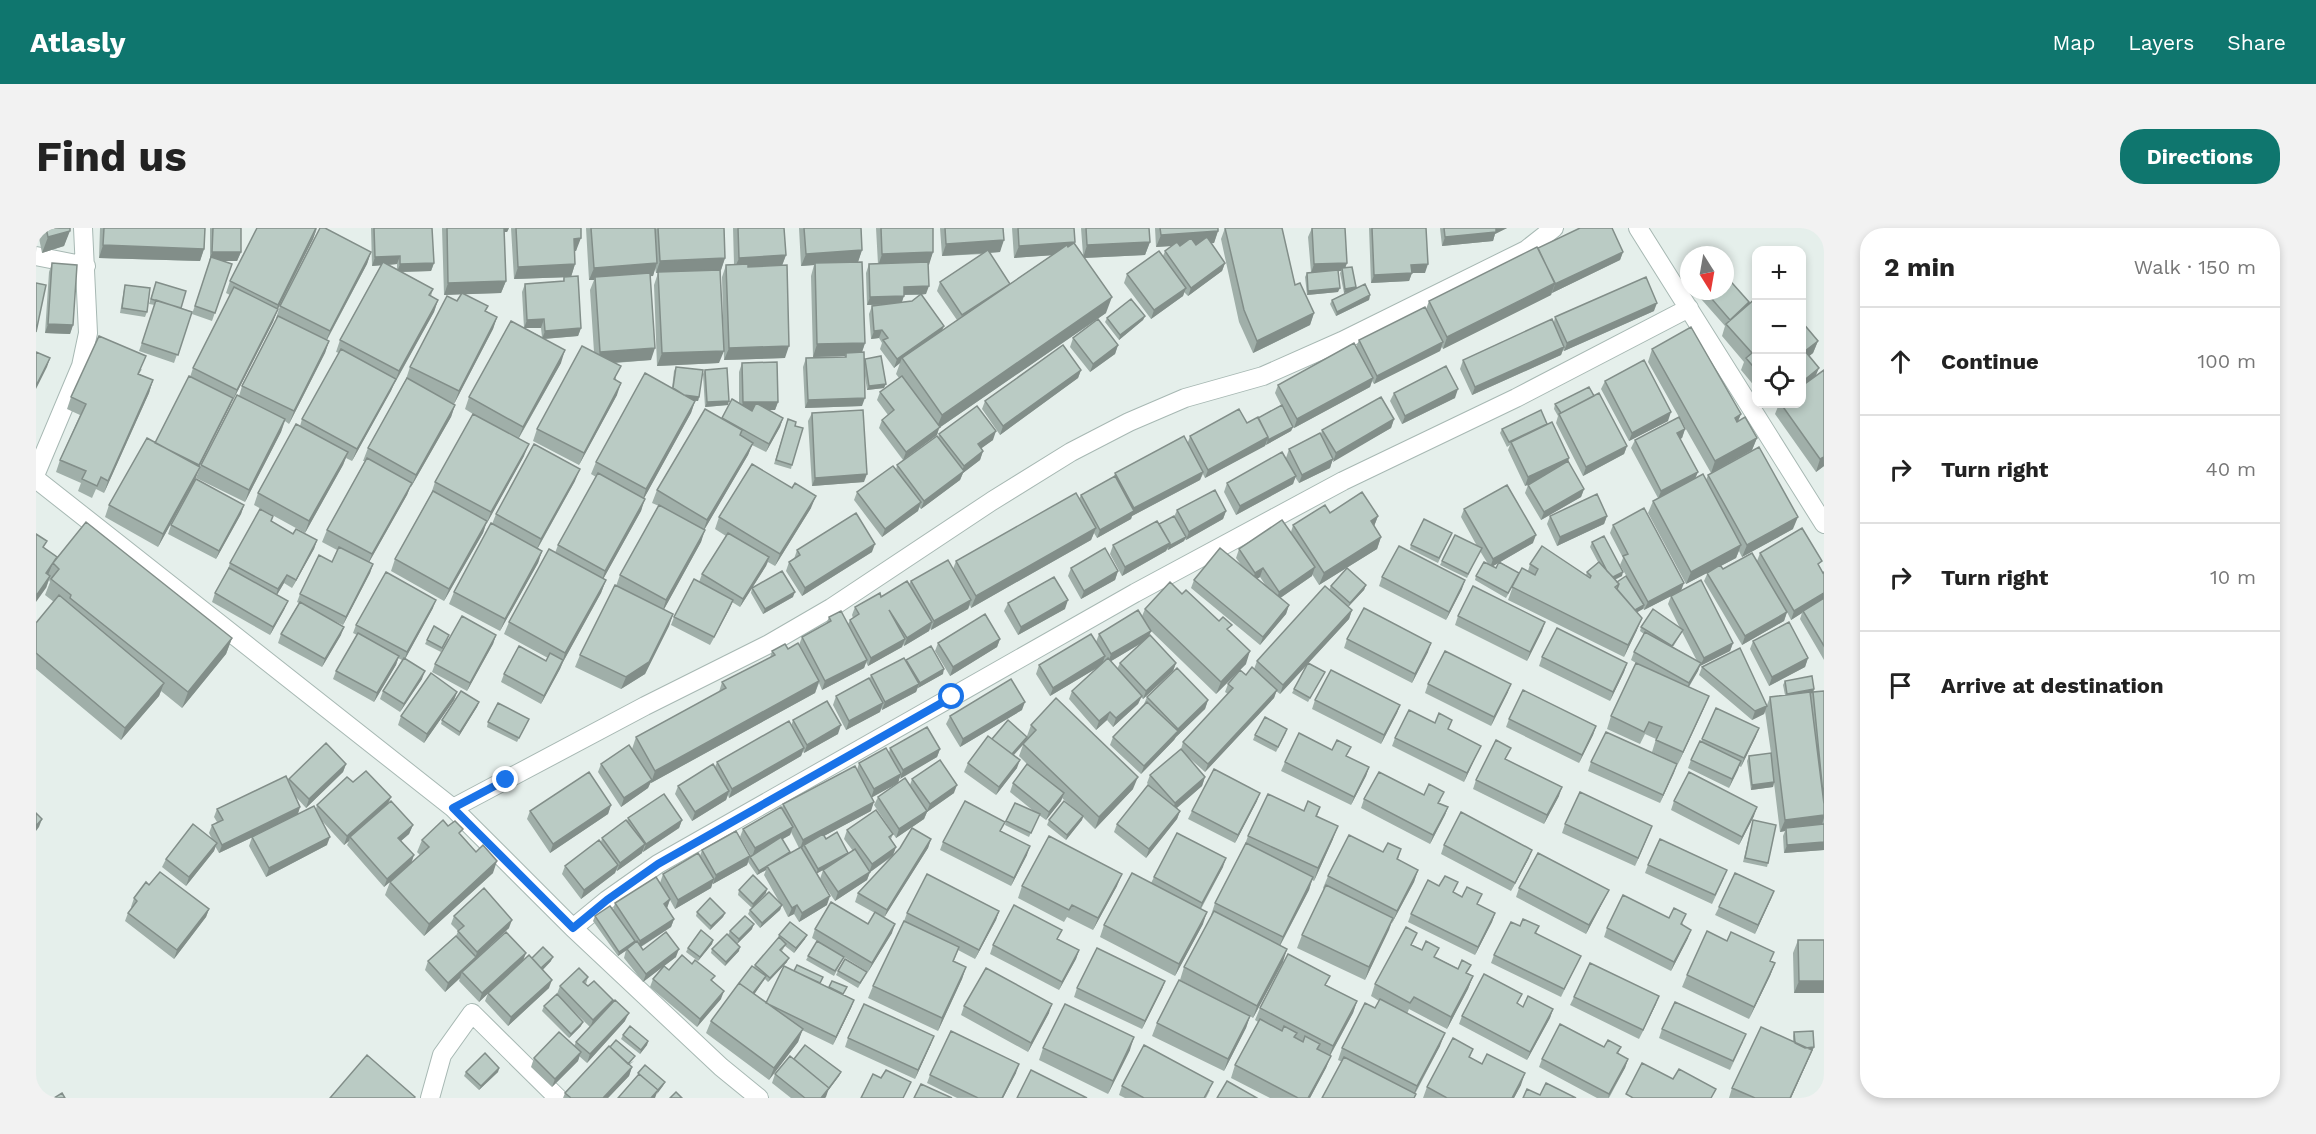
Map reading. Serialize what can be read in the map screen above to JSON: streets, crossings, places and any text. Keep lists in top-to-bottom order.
{
  "north": "bottom",
  "page": {
    "header": "Atlasly",
    "nav": ["Map", "Layers", "Share"],
    "buttons": "Directions",
    "title": "Find us",
    "heading": ["2 min", "Walk · 150 m"],
    "map_buttons": ["+", "−"],
    "list": [
      ["Continue", "100 m"],
      ["Turn right", "40 m"],
      ["Turn right", "10 m"],
      "Arrive at destination"
    ]
  }
}
